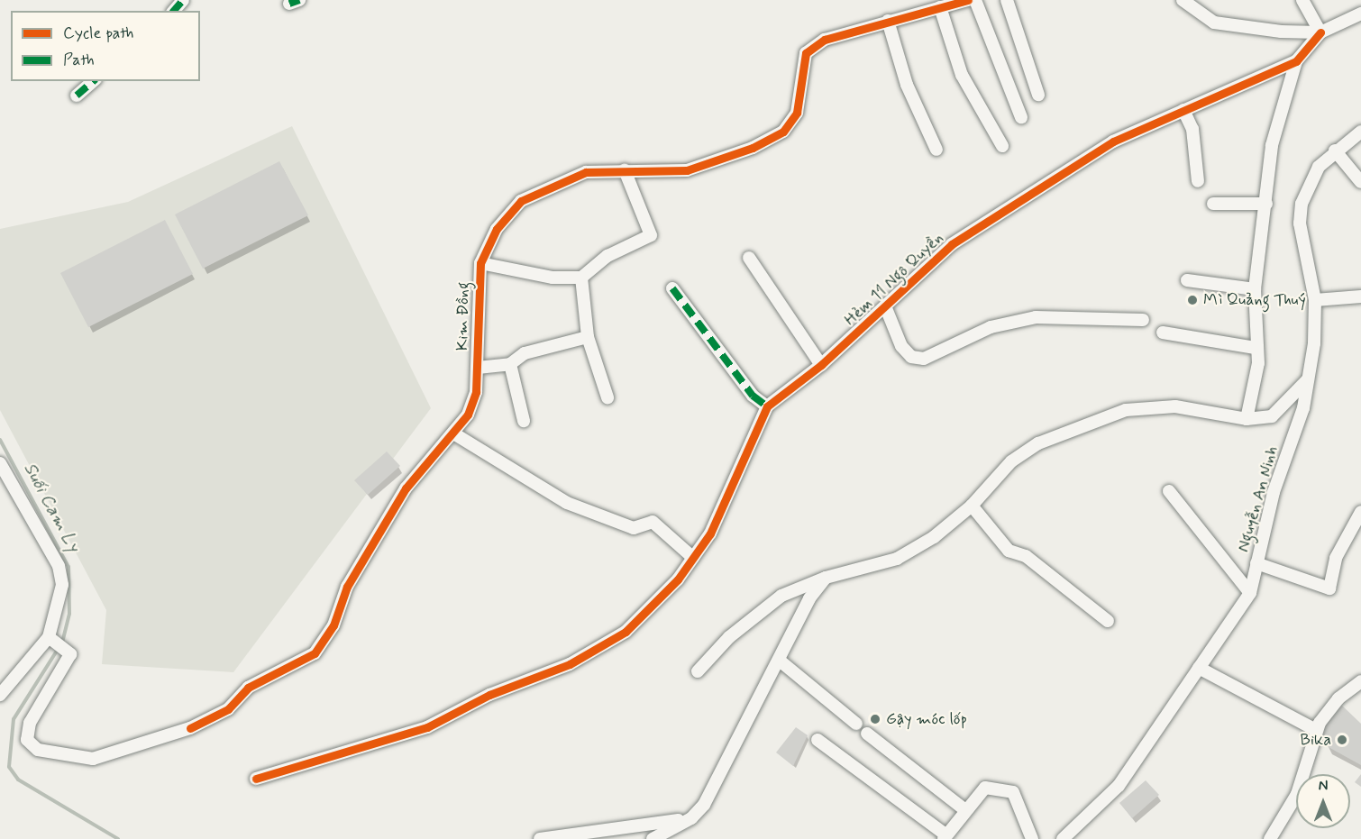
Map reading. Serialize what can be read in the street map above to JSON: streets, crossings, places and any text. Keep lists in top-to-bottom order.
{
  "streets": {
    "street": ["Hẻm 11 Ngô Quyền", "Kim Đồng", "Nguyễn An Ninh"]
  },
  "water": ["Suối Cam Ly"],
  "places": ["Mì Quảng Thuý", "Gậy móc lốp", "Bika"],
  "legend": ["Cycle path", "Path"],
  "north": "top"
}
